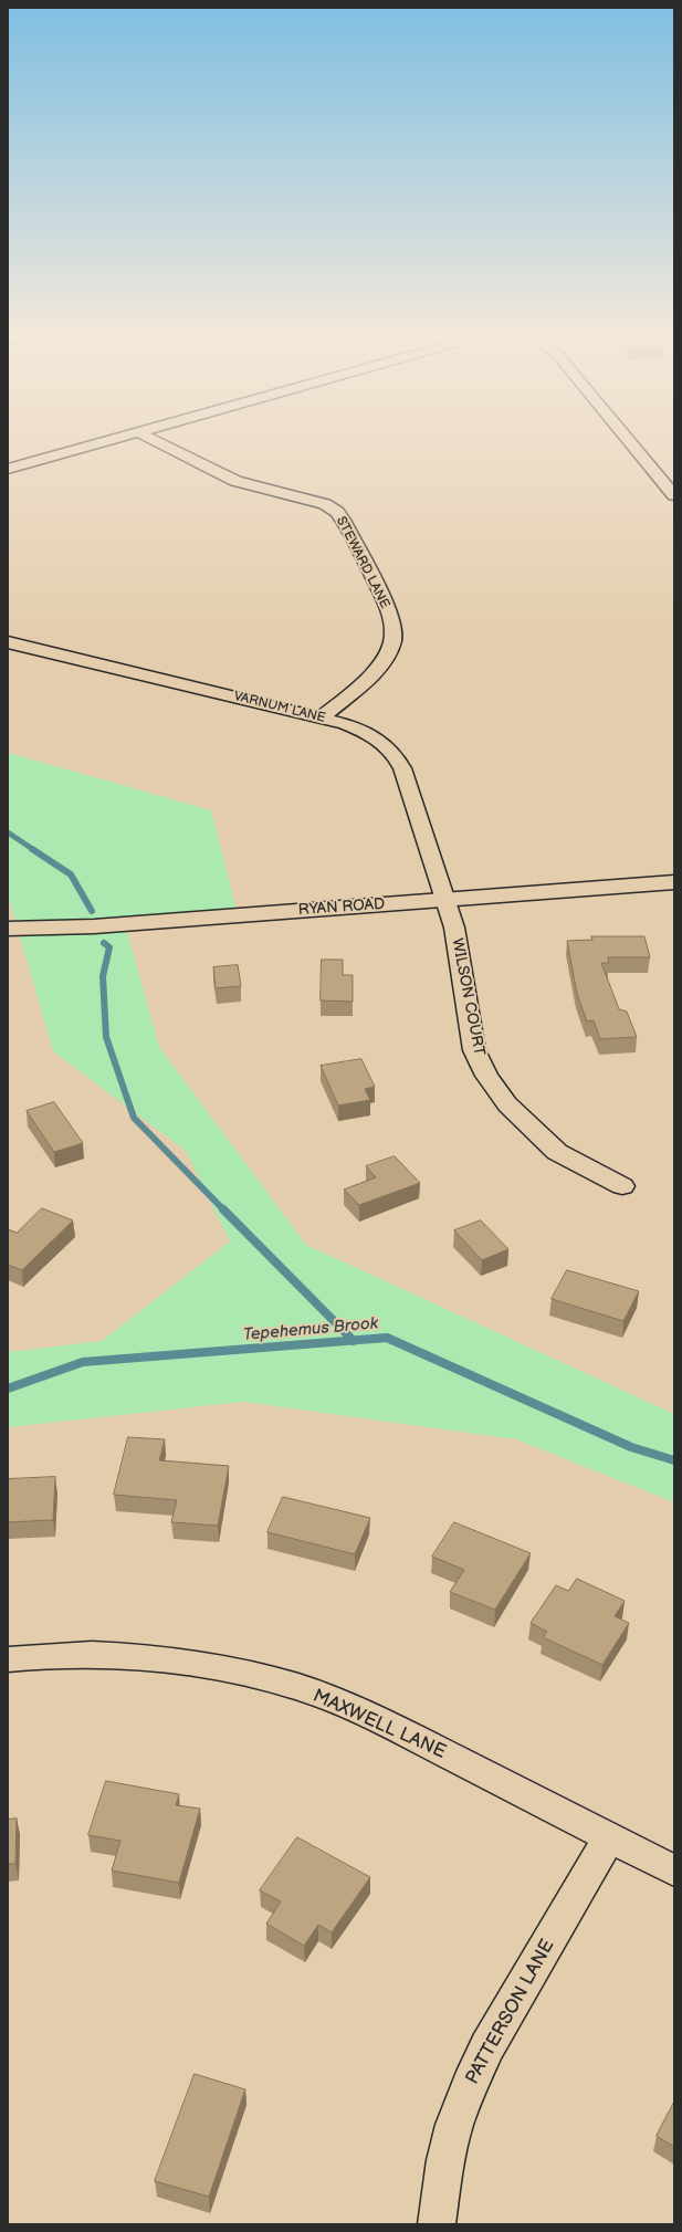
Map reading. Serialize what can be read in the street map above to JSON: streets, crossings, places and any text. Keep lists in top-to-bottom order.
{
  "streets": {
    "street": [
      "STEWARD LANE",
      "VARNUM LANE",
      "RYAN ROAD",
      "WILSON COURT",
      "MAXWELL LANE",
      "PATTERSON LANE"
    ]
  },
  "crossings": [
    ["STEWARD LANE", "VARNUM LANE"],
    ["VARNUM LANE", "RYAN ROAD"],
    ["VARNUM LANE", "WILSON COURT"],
    ["RYAN ROAD", "WILSON COURT"],
    ["MAXWELL LANE", "PATTERSON LANE"]
  ],
  "water": ["Tepehemus Brook"]
}
